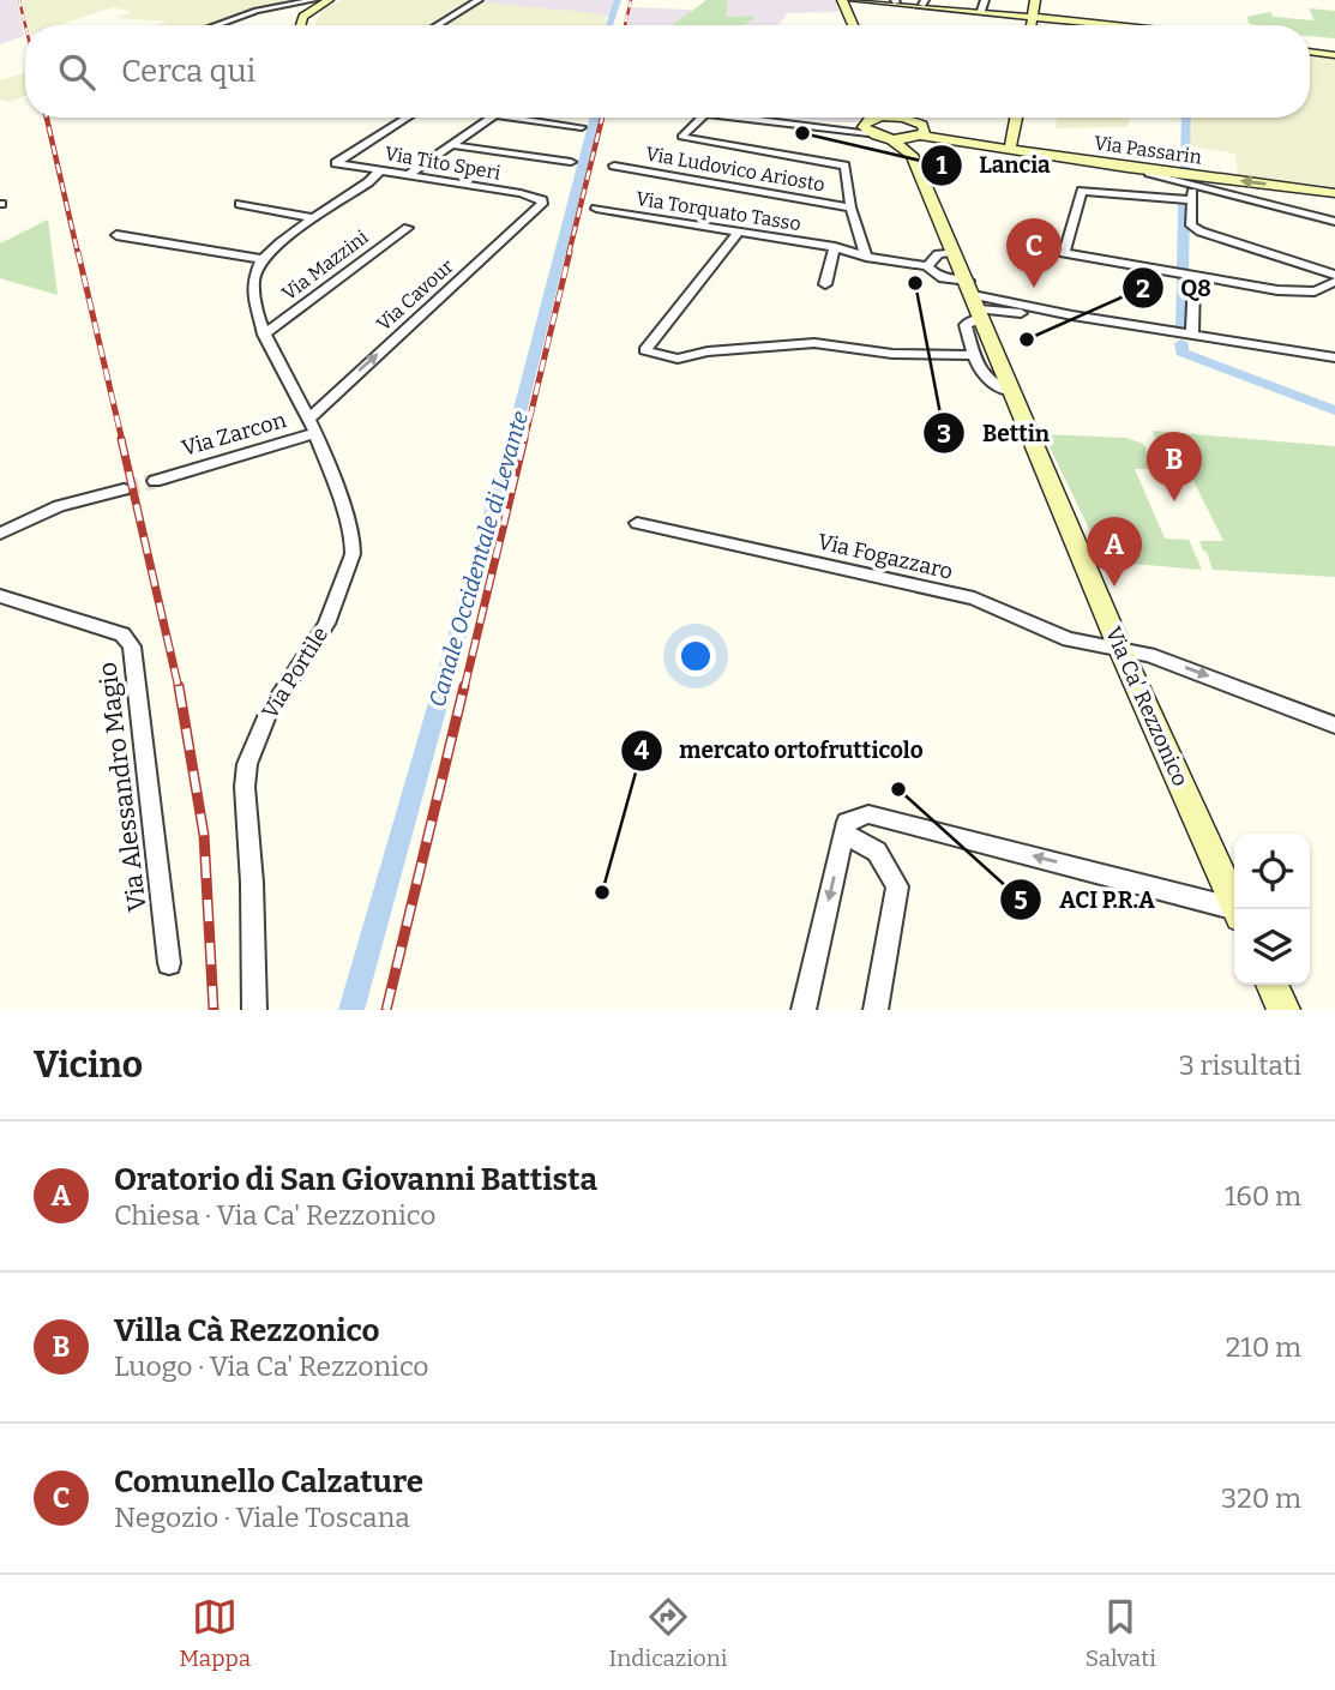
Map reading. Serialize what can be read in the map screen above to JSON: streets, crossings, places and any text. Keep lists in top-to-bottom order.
{
  "streets": {
    "street": [
      "Via Passarin",
      "Via Tito Speri",
      "Via Ludovico Ariosto",
      "Via Torquato Tasso",
      "Via Mazzini",
      "Via Cavour",
      "Via Zarcon",
      "Via Fogazzaro",
      "Via Portile",
      "Via Ca' Rezzonico",
      "Via Alessandro Magio"
    ]
  },
  "crossings": [
    ["Via Tito Speri", "Via Cavour"],
    ["Via Torquato Tasso", "Via Ca' Rezzonico"],
    ["Via Mazzini", "Via Portile"],
    ["Via Cavour", "Via Zarcon"],
    ["Via Cavour", "Via Portile"],
    ["Via Zarcon", "Via Portile"],
    ["Via Fogazzaro", "Via Ca' Rezzonico"]
  ],
  "one_way": ["Via Cavour"],
  "water": ["Canale Occidentale di Levante"],
  "places": [
    "Lancia",
    "Bettin",
    "Q8",
    "ACI P.R.A",
    "mercato ortofrutticolo"
  ],
  "page": {
    "search": "Cerca qui",
    "pins": ["C", "B", "A"],
    "heading": ["Vicino", "3 risultati"],
    "list": [
      {
        "mark": "A",
        "name": "Oratorio di San Giovanni Battista",
        "note": "Chiesa · Via Ca' Rezzonico",
        "value": "160 m"
      },
      {
        "mark": "B",
        "name": "Villa Cà Rezzonico",
        "note": "Luogo · Via Ca' Rezzonico",
        "value": "210 m"
      },
      {
        "mark": "C",
        "name": "Comunello Calzature",
        "note": "Negozio · Viale Toscana",
        "value": "320 m"
      }
    ],
    "nav": ["Mappa", "Indicazioni", "Salvati"]
  }
}
